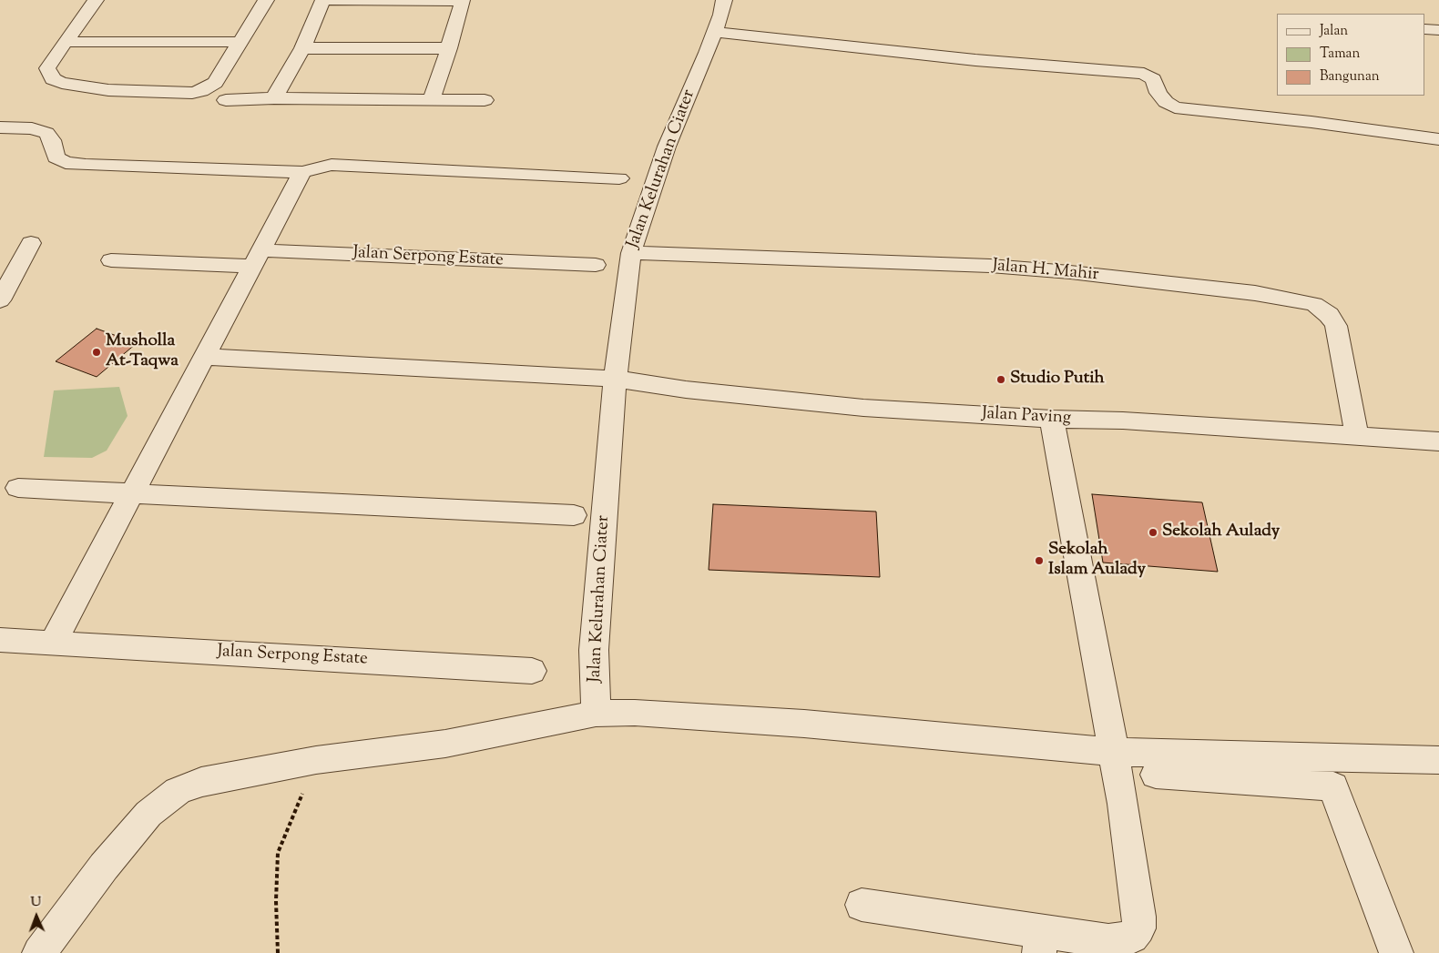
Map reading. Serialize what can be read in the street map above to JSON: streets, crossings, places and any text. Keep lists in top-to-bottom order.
{
  "streets": {
    "street": [
      "Jalan Kelurahan Ciater",
      "Jalan Serpong Estate",
      "Jalan H. Mahir",
      "Jalan Paving"
    ]
  },
  "crossings": [
    ["Jalan Kelurahan Ciater", "Jalan H. Mahir"],
    ["Jalan Kelurahan Ciater", "Jalan Paving"],
    ["Jalan H. Mahir", "Jalan Paving"]
  ],
  "places": [
    "Musholla At-Taqwa",
    "Studio Putih",
    "Sekolah Aulady",
    "Sekolah Islam Aulady"
  ],
  "legend": ["Jalan", "Taman", "Bangunan"],
  "north": "top"
}
